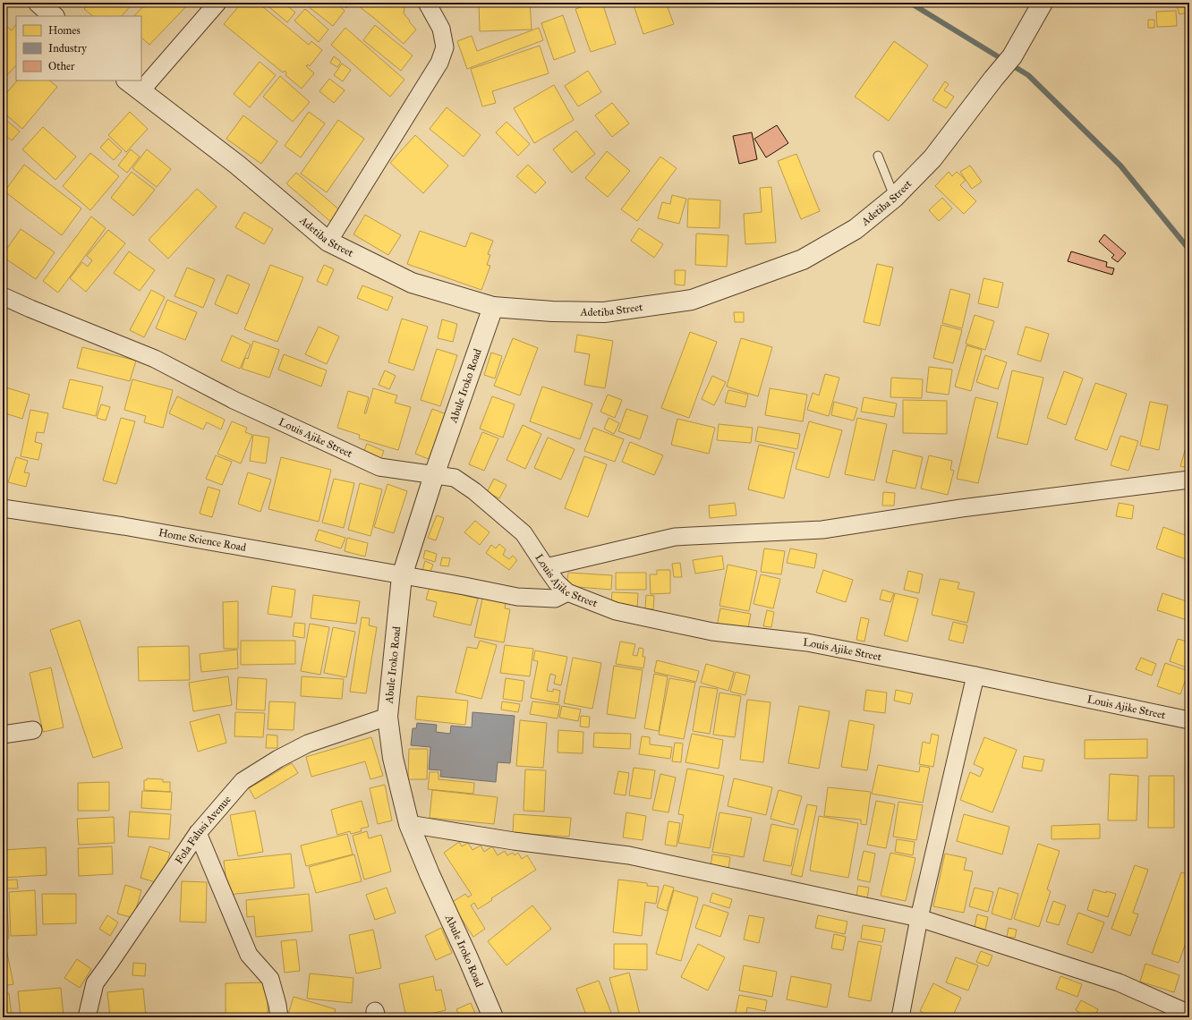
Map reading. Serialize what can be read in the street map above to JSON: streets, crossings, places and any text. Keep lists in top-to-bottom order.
{
  "streets": {
    "street": [
      "Adetiba Street",
      "Abule Iroko Road",
      "Louis Ajike Street",
      "Home Science Road",
      "Fola Falusi Avenue"
    ]
  },
  "crossings": [
    ["Adetiba Street", "Abule Iroko Road"],
    ["Abule Iroko Road", "Louis Ajike Street"],
    ["Abule Iroko Road", "Home Science Road"],
    ["Abule Iroko Road", "Fola Falusi Avenue"],
    ["Louis Ajike Street", "Home Science Road"]
  ],
  "legend": ["Homes", "Industry", "Other"]
}
